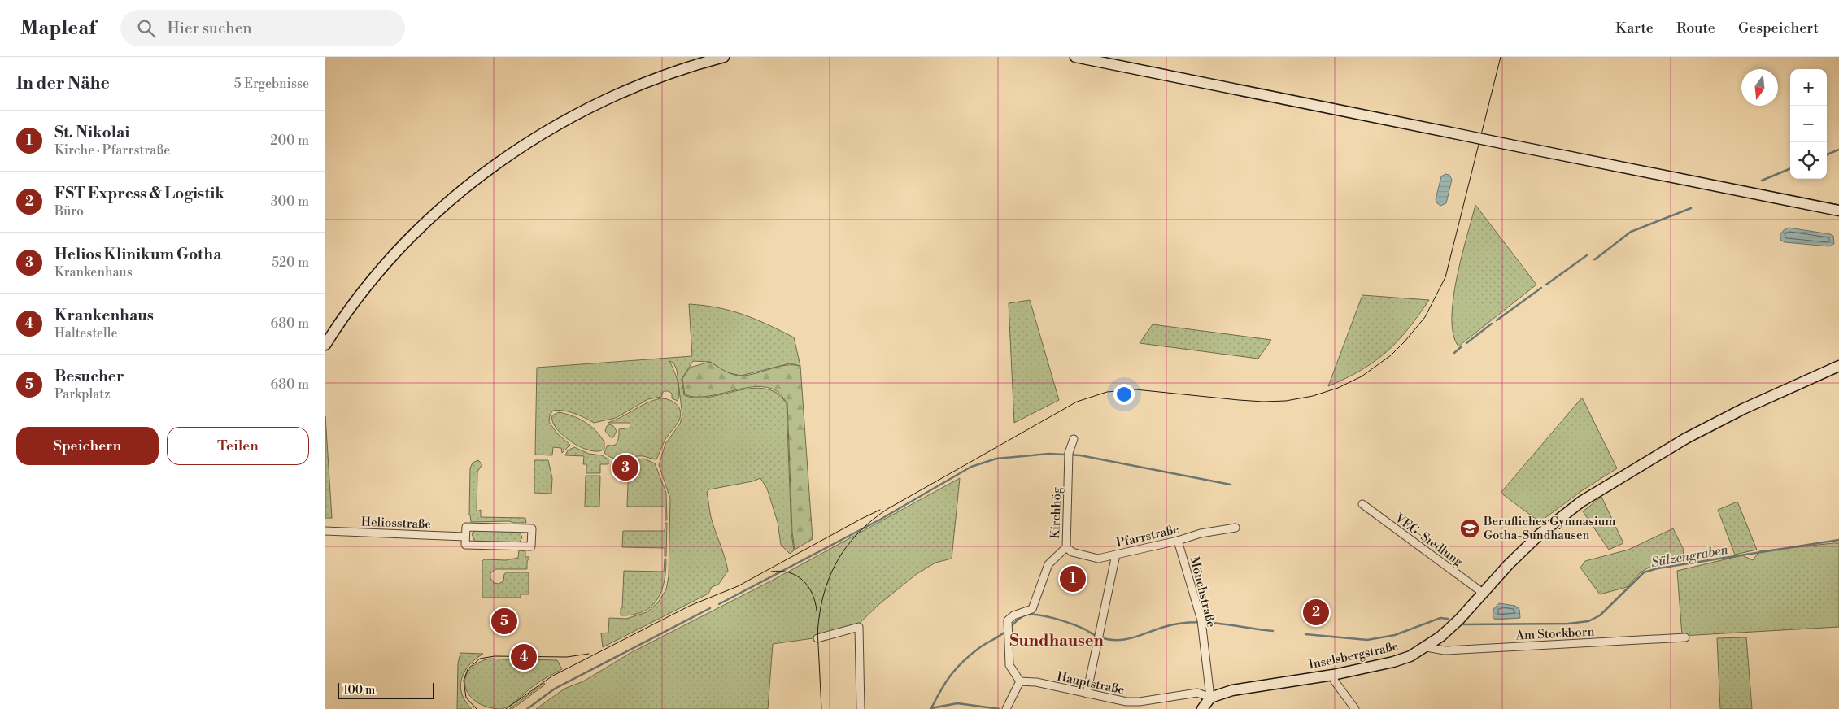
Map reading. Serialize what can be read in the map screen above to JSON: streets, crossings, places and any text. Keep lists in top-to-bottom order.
{
  "streets": {
    "main road": ["Inselsbergstraße"],
    "street": [
      "Kirchhög",
      "Heliosstraße",
      "Pfarrstraße",
      "VEG-Siedlung",
      "Mönchstraße",
      "Am Stockborn",
      "Hauptstraße"
    ]
  },
  "crossings": [
    ["Kirchhög", "Pfarrstraße"],
    ["Kirchhög", "Hauptstraße"],
    ["Pfarrstraße", "Mönchstraße"],
    ["VEG-Siedlung", "Inselsbergstraße"],
    ["Mönchstraße", "Inselsbergstraße"],
    ["Mönchstraße", "Hauptstraße"],
    ["Am Stockborn", "Inselsbergstraße"],
    ["Inselsbergstraße", "Hauptstraße"]
  ],
  "districts": ["Sundhausen"],
  "water": ["Sülzengraben"],
  "places": {
    "school or university": ["Berufliches Gymnasium Gotha-Sundhausen"]
  },
  "scale_bar": "100 m",
  "north": "bottom",
  "page": {
    "header": "Mapleaf",
    "search": "Hier suchen",
    "nav": ["Karte", "Route", "Gespeichert"],
    "heading": ["In der Nähe", "5 Ergebnisse"],
    "map_buttons": ["+", "−"],
    "list": [
      {
        "mark": "1",
        "name": "St. Nikolai",
        "note": "Kirche · Pfarrstraße",
        "value": "200 m"
      },
      {
        "mark": "2",
        "name": "FST Express & Logistik",
        "note": "Büro",
        "value": "300 m"
      },
      {
        "mark": "3",
        "name": "Helios Klinikum Gotha",
        "note": "Krankenhaus",
        "value": "520 m"
      },
      {
        "mark": "4",
        "name": "Krankenhaus",
        "note": "Haltestelle",
        "value": "680 m"
      },
      {
        "mark": "5",
        "name": "Besucher",
        "note": "Parkplatz",
        "value": "680 m"
      }
    ],
    "buttons": ["Speichern", "Teilen"],
    "pins": [
      "3",
      "1",
      "2",
      "5",
      "4"
    ],
    "scale": "100 m"
  }
}
